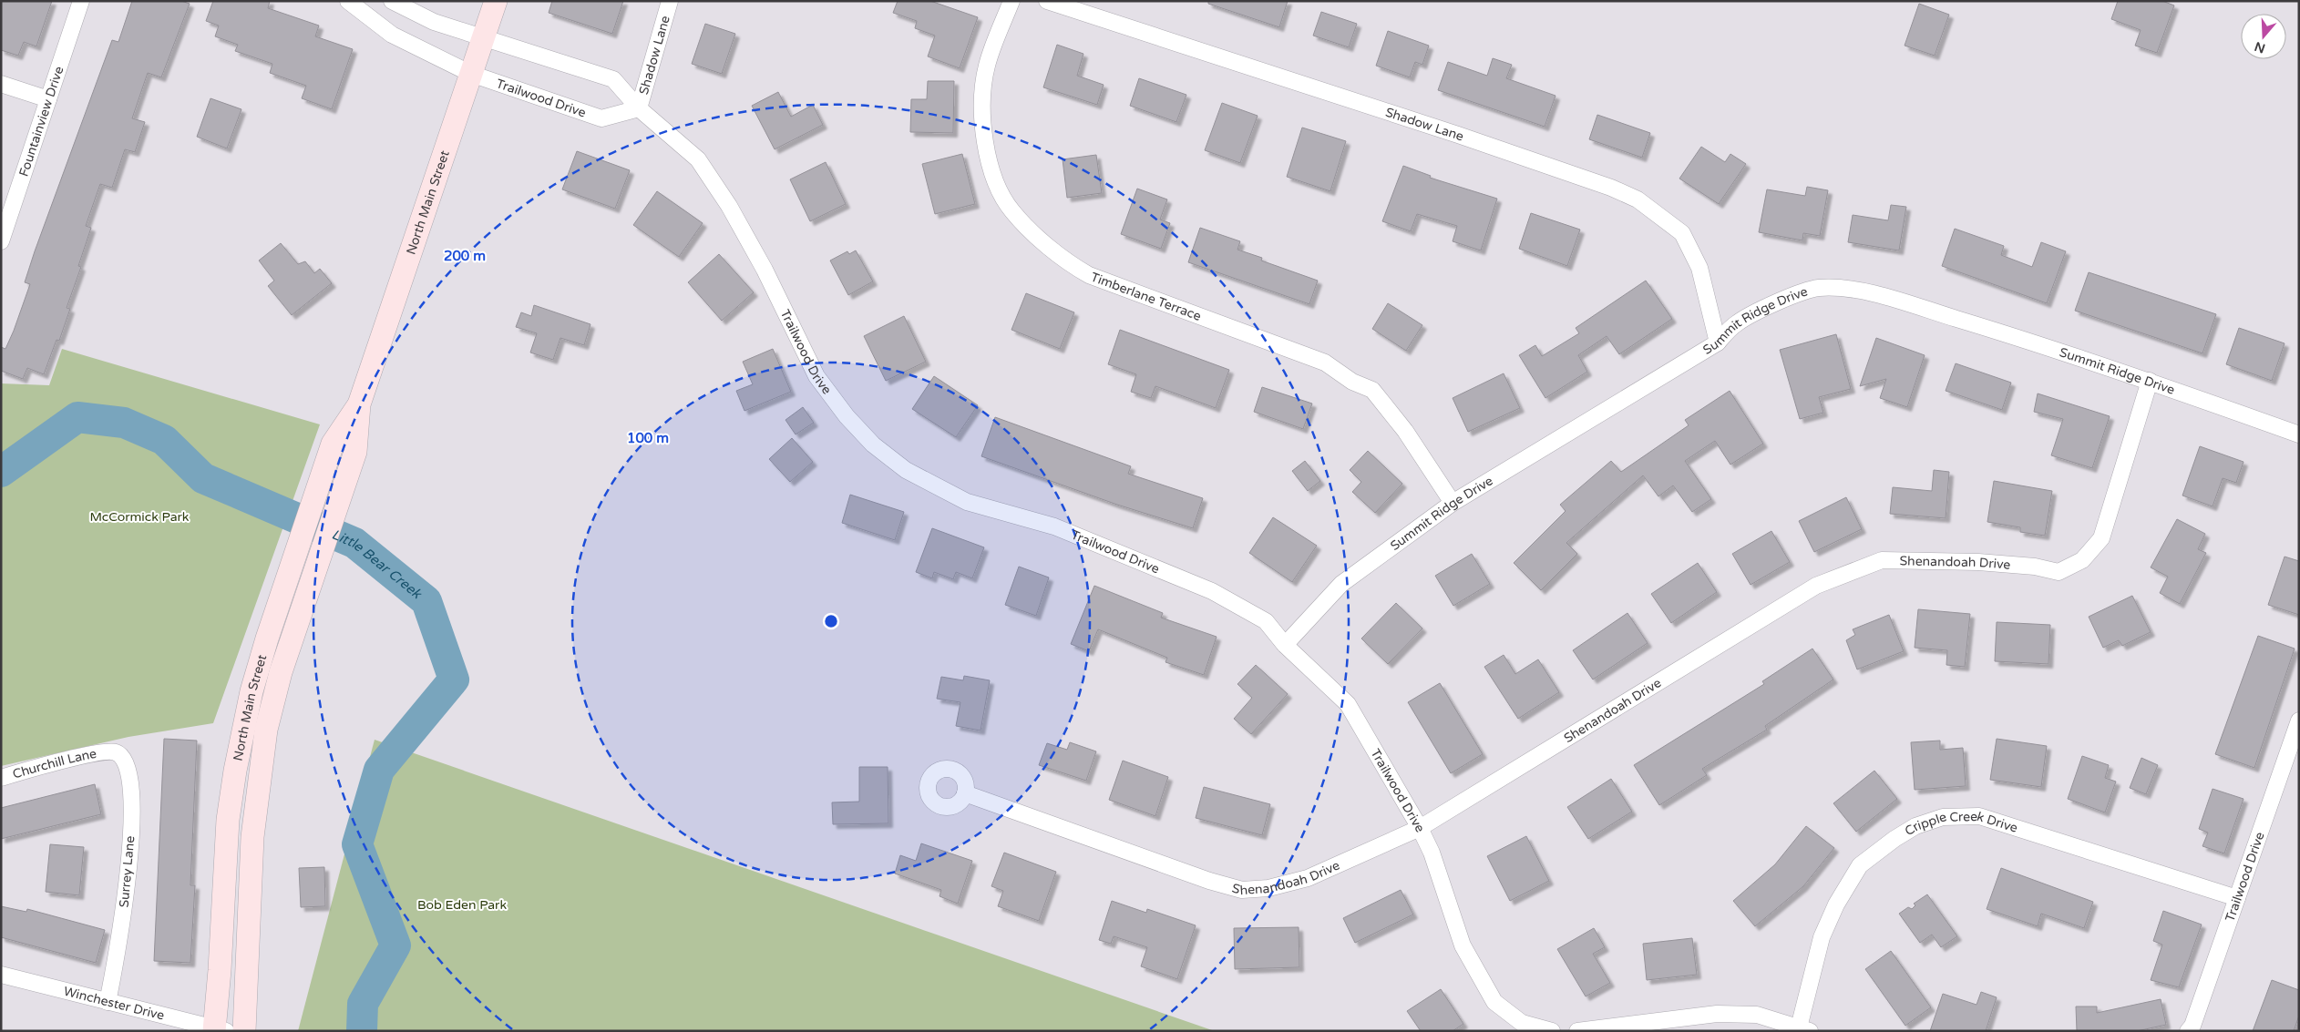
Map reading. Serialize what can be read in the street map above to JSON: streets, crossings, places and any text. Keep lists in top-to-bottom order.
{
  "streets": {
    "main road": ["North Main Street"],
    "street": [
      "Shadow Lane",
      "Trailwood Drive",
      "Fountainview Drive",
      "Timberlane Terrace",
      "Summit Ridge Drive",
      "Shenandoah Drive",
      "Churchill Lane",
      "Cripple Creek Drive",
      "Surrey Lane",
      "Winchester Drive"
    ]
  },
  "crossings": [
    ["Shadow Lane", "Trailwood Drive"],
    ["Shadow Lane", "Summit Ridge Drive"],
    ["Trailwood Drive", "North Main Street"],
    ["Trailwood Drive", "Summit Ridge Drive"],
    ["Trailwood Drive", "Shenandoah Drive"],
    ["Trailwood Drive", "Cripple Creek Drive"],
    ["North Main Street", "Winchester Drive"],
    ["Timberlane Terrace", "Summit Ridge Drive"],
    ["Summit Ridge Drive", "Shenandoah Drive"],
    ["Churchill Lane", "Surrey Lane"],
    ["Surrey Lane", "Winchester Drive"]
  ],
  "water": ["Little Bear Creek"],
  "parks": ["McCormick Park", "Bob Eden Park"],
  "north": "bottom",
  "rings": ["200 m", "100 m"]
}
